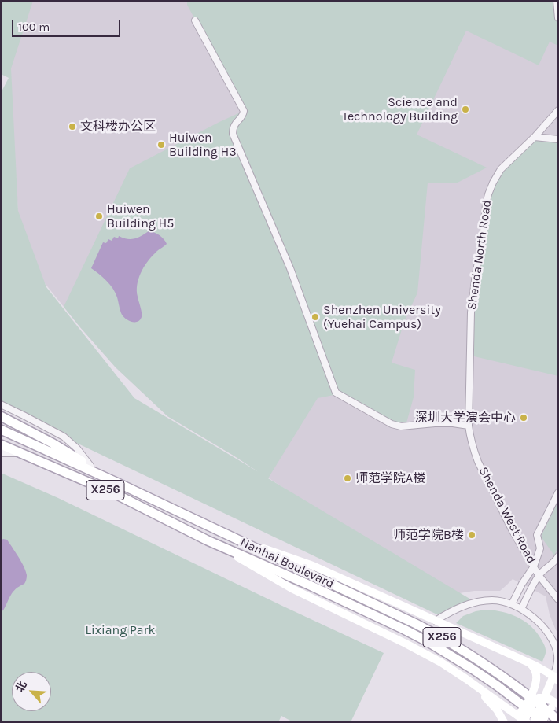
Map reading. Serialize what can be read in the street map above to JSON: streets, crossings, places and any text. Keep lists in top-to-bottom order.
{
  "streets": {
    "main road": ["X256", "Nanhai Boulevard"],
    "street": ["Shenda North Road", "Shenda West Road"]
  },
  "crossings": [
    ["Shenda North Road", "Shenda West Road"]
  ],
  "parks": ["Lixiang Park"],
  "places": [
    "Science and Technology Building",
    "文科楼办公区",
    "Huiwen Building H3",
    "Huiwen Building H5",
    "Shenzhen University (Yuehai Campus)",
    "深圳大学演会中心",
    "师范学院A楼",
    "师范学院B楼"
  ],
  "scale_bar": "100 m",
  "north": "top left"
}
